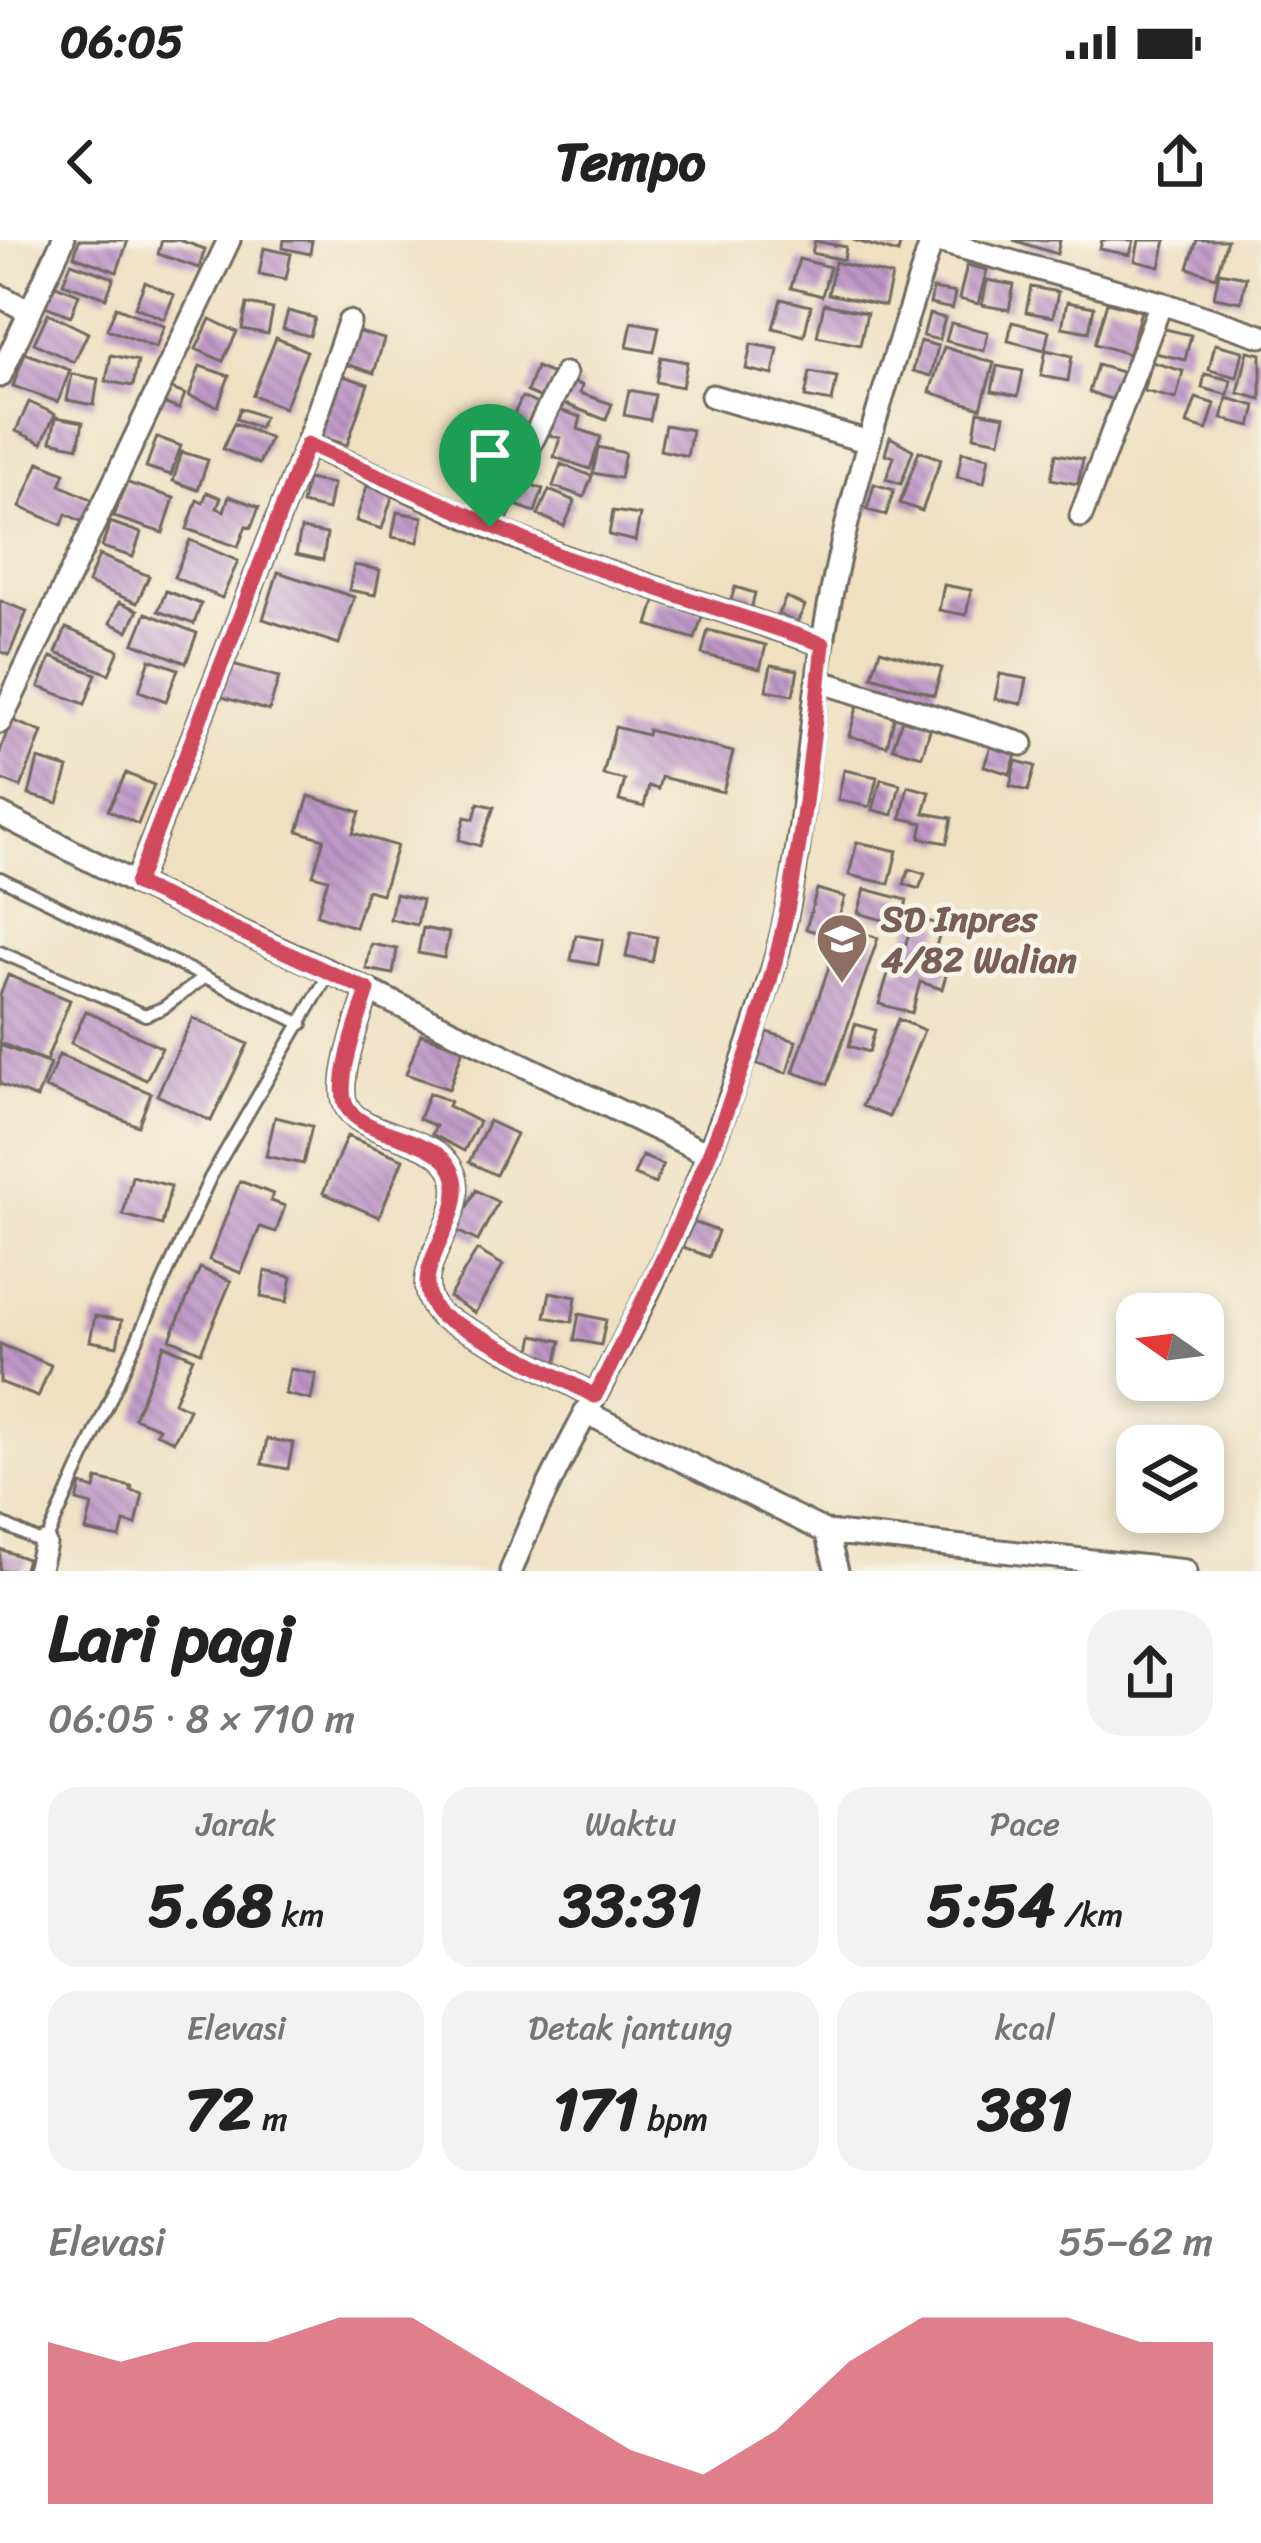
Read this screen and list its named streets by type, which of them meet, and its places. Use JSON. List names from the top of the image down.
{
  "places": {
    "school or university": ["SD Inpres 4/82 Walian"]
  },
  "north": "left",
  "page": {
    "status": "06:05",
    "header": "Tempo",
    "heading": ["Lari pagi", "06:05 · 8 × 710 m"],
    "stats": [
      ["Jarak", "5.68 km"],
      ["Waktu", "33:31"],
      ["Pace", "5:54 /km"],
      ["Elevasi", "72 m"],
      ["Detak jantung", "171 bpm"],
      ["kcal", "381"]
    ],
    "chart": ["Elevasi", "55–62 m"]
  }
}
